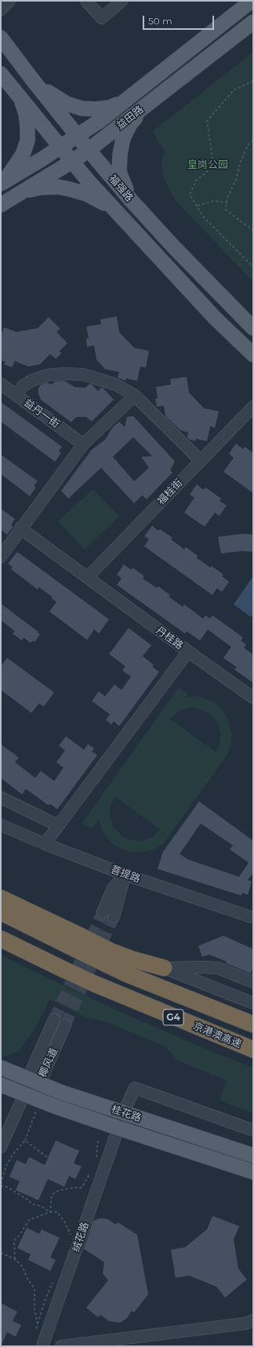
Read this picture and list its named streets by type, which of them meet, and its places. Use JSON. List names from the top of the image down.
{
  "streets": {
    "highway": ["G4", "京港澳高速"],
    "main road": ["益田路", "福强路", "桂花路"],
    "street": [
      "益丹一街",
      "福桂街",
      "丹桂路",
      "菩提路",
      "椰风道",
      "绒花路"
    ]
  },
  "crossings": [
    ["益田路", "福强路"],
    ["福桂街", "丹桂路"],
    ["椰风道", "桂花路"],
    ["桂花路", "绒花路"]
  ],
  "parks": ["皇岗公园"],
  "scale_bar": "50 m"
}
